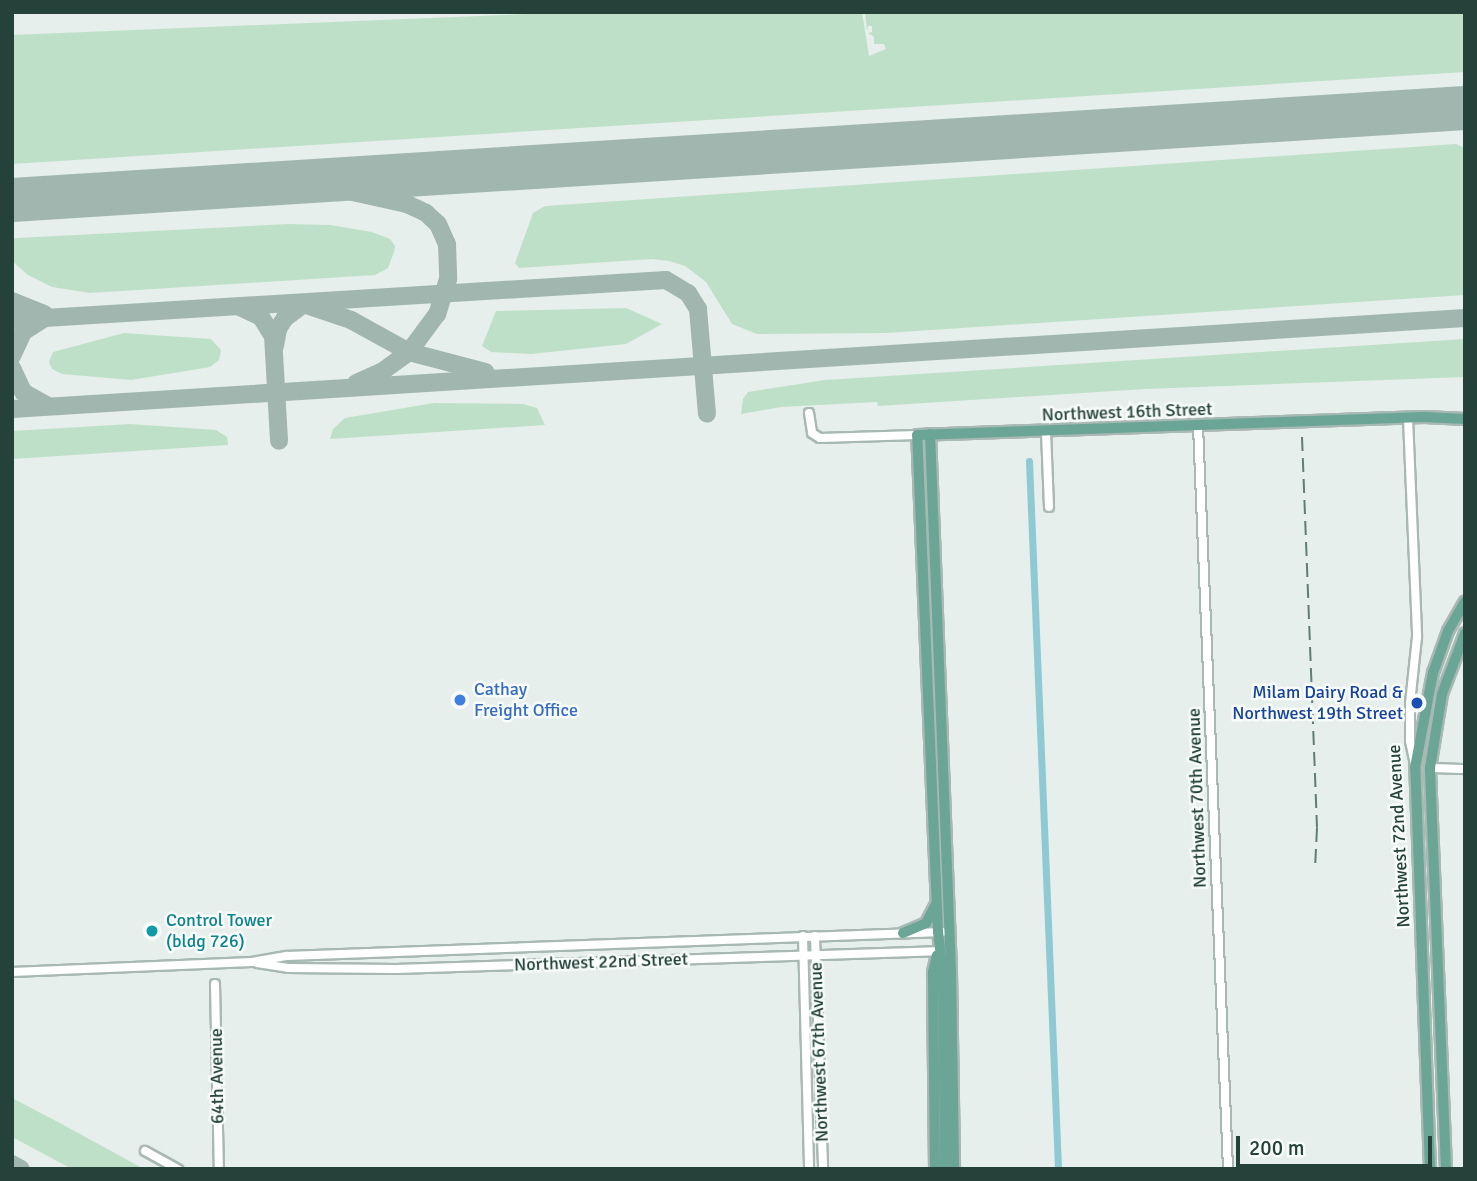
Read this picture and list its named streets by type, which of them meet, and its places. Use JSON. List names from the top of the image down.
{
  "streets": {
    "main road": ["Northwest 16th Street", "Northwest 72nd Avenue"],
    "street": [
      "Northwest 70th Avenue",
      "Northwest 22nd Street",
      "Northwest 67th Avenue",
      "64th Avenue"
    ]
  },
  "crossings": [
    ["Northwest 16th Street", "Northwest 70th Avenue"],
    ["Northwest 16th Street", "Northwest 72nd Avenue"],
    ["Northwest 22nd Street", "Northwest 67th Avenue"]
  ],
  "places": ["Cathay Freight Office", "Milam Dairy Road & Northwest 19th Street", "Control Tower (bldg 726)"],
  "scale_bar": "200 m"
}
